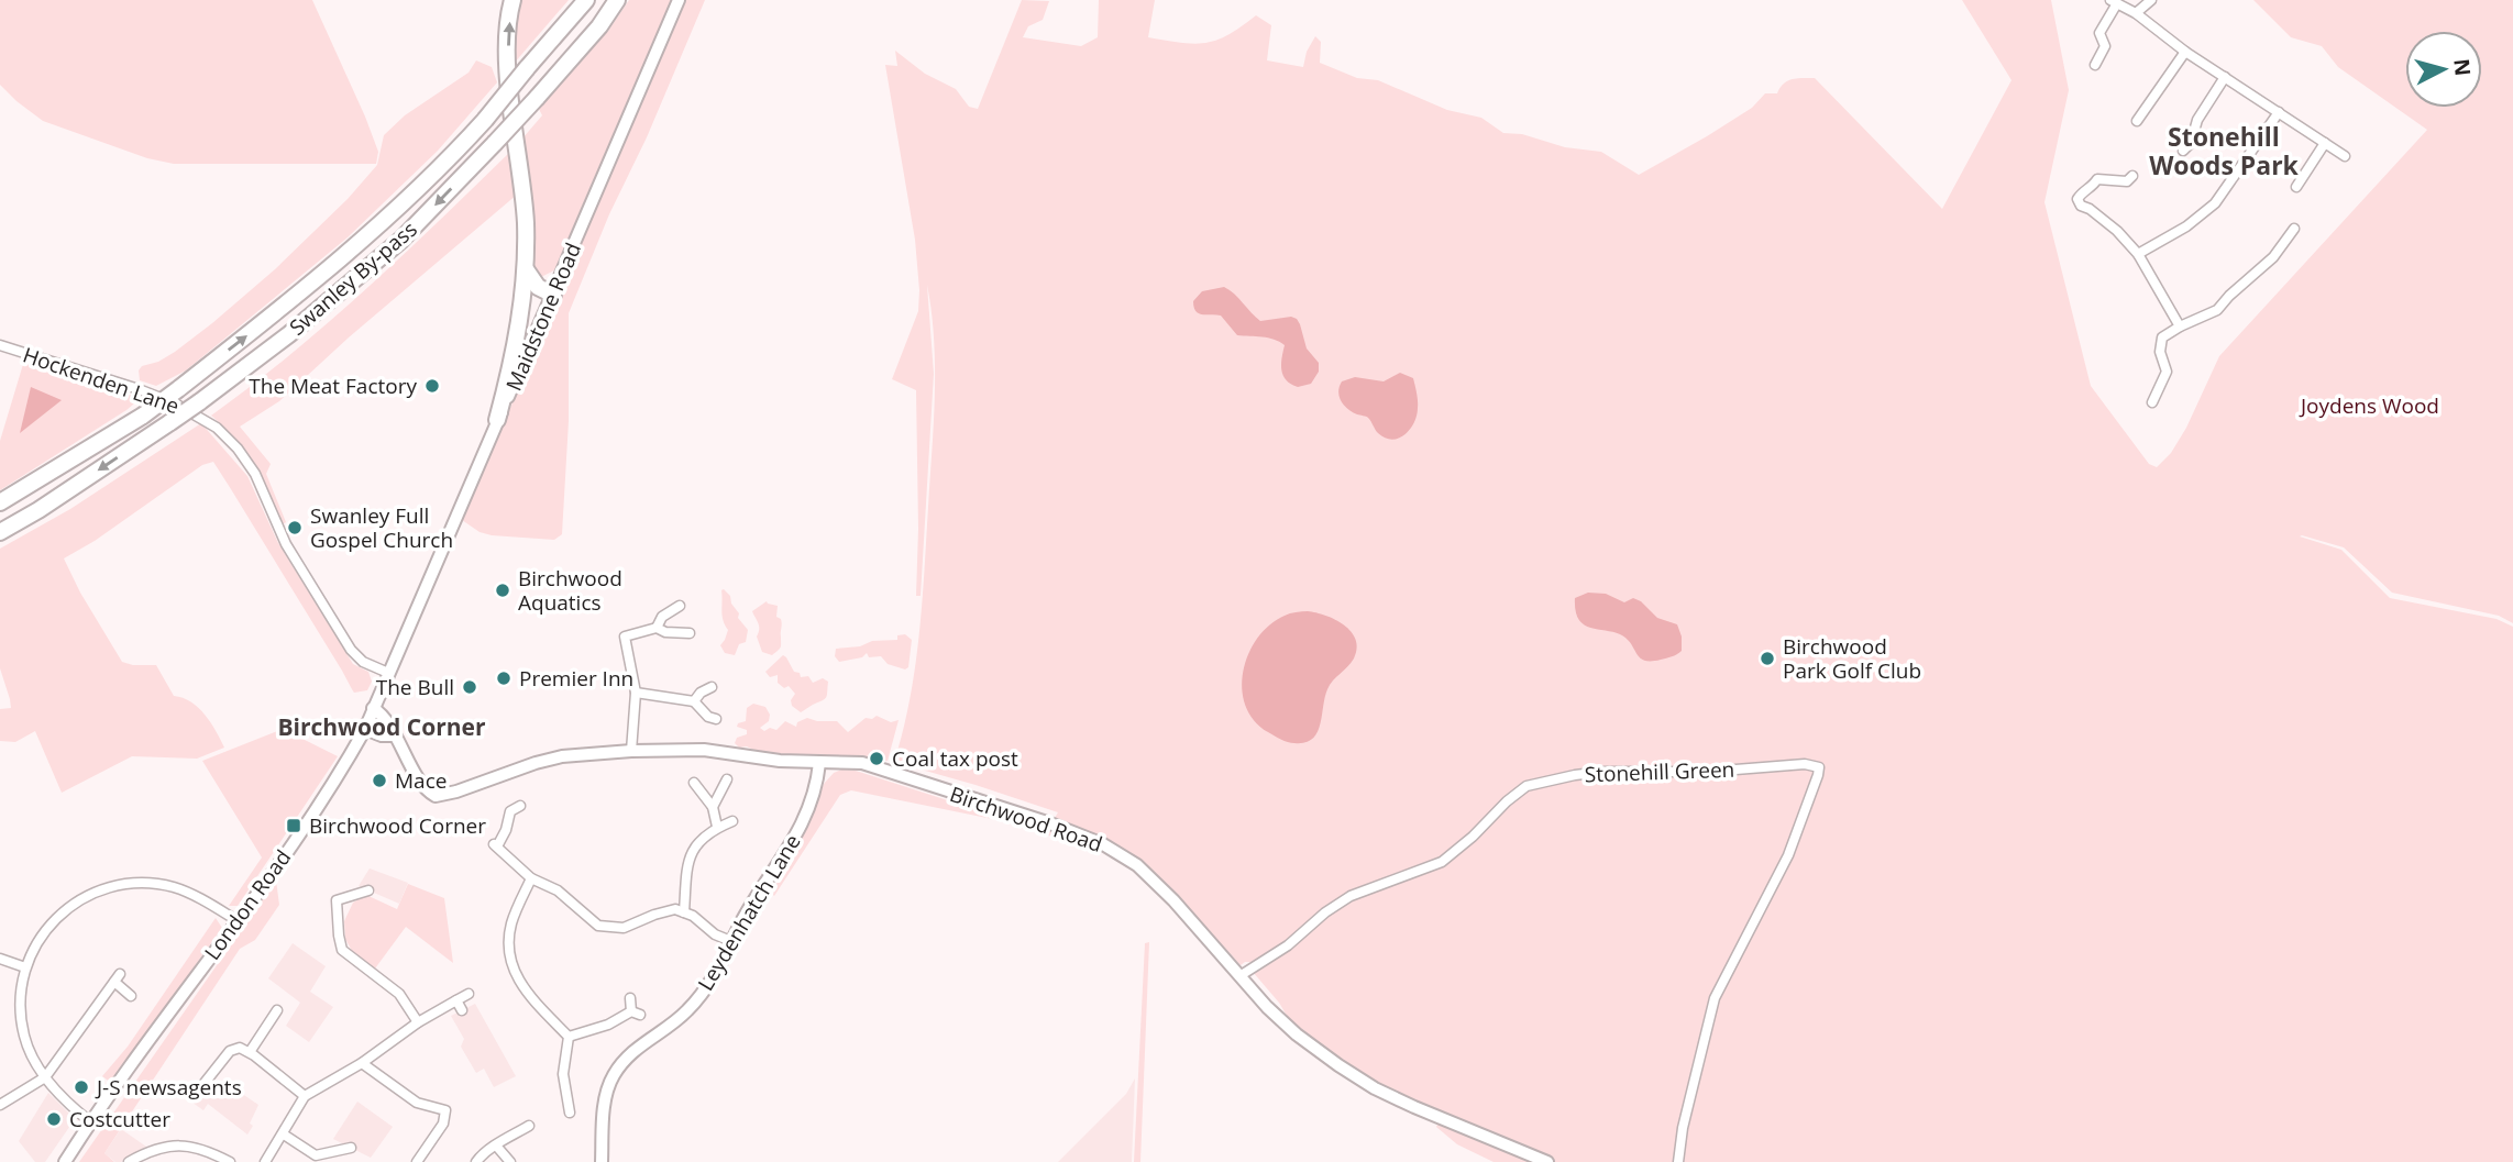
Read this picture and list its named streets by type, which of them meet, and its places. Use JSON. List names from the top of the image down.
{
  "streets": {
    "highway": ["Swanley By-pass"],
    "street": [
      "Maidstone Road",
      "Hockenden Lane",
      "Stonehill Green",
      "Birchwood Road",
      "London Road",
      "Leydenhatch Lane"
    ]
  },
  "crossings": [
    ["Maidstone Road", "London Road"],
    ["Hockenden Lane", "London Road"],
    ["Stonehill Green", "Birchwood Road"],
    ["Birchwood Road", "London Road"],
    ["Birchwood Road", "Leydenhatch Lane"]
  ],
  "districts": ["Stonehill Woods Park", "Birchwood Corner"],
  "parks": ["Joydens Wood"],
  "places": {
    "other": [
      "The Meat Factory",
      "Swanley Full Gospel Church",
      "Birchwood Aquatics",
      "Birchwood Park Golf Club",
      "Premier Inn",
      "The Bull",
      "Coal tax post",
      "Mace",
      "J-S newsagents",
      "Costcutter"
    ],
    "transit": ["Birchwood Corner"]
  },
  "north": "right"
}
